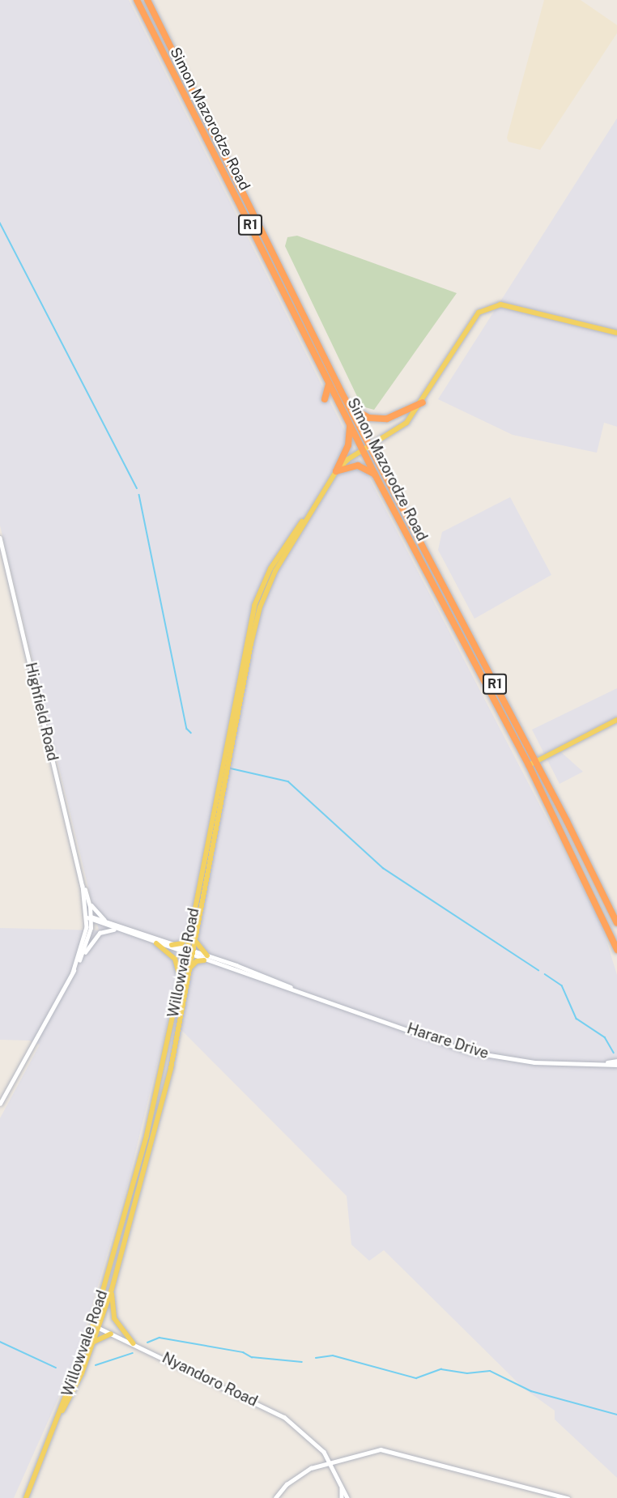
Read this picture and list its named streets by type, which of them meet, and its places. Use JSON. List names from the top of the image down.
{
  "streets": {
    "highway": ["Simon Mazorodze Road", "R1"],
    "main road": ["Willowvale Road"],
    "street": ["Highfield Road", "Harare Drive", "Nyandoro Road"]
  },
  "crossings": [
    ["Simon Mazorodze Road", "Willowvale Road"],
    ["Highfield Road", "Harare Drive"],
    ["Willowvale Road", "Harare Drive"],
    ["Willowvale Road", "Nyandoro Road"]
  ]
}
